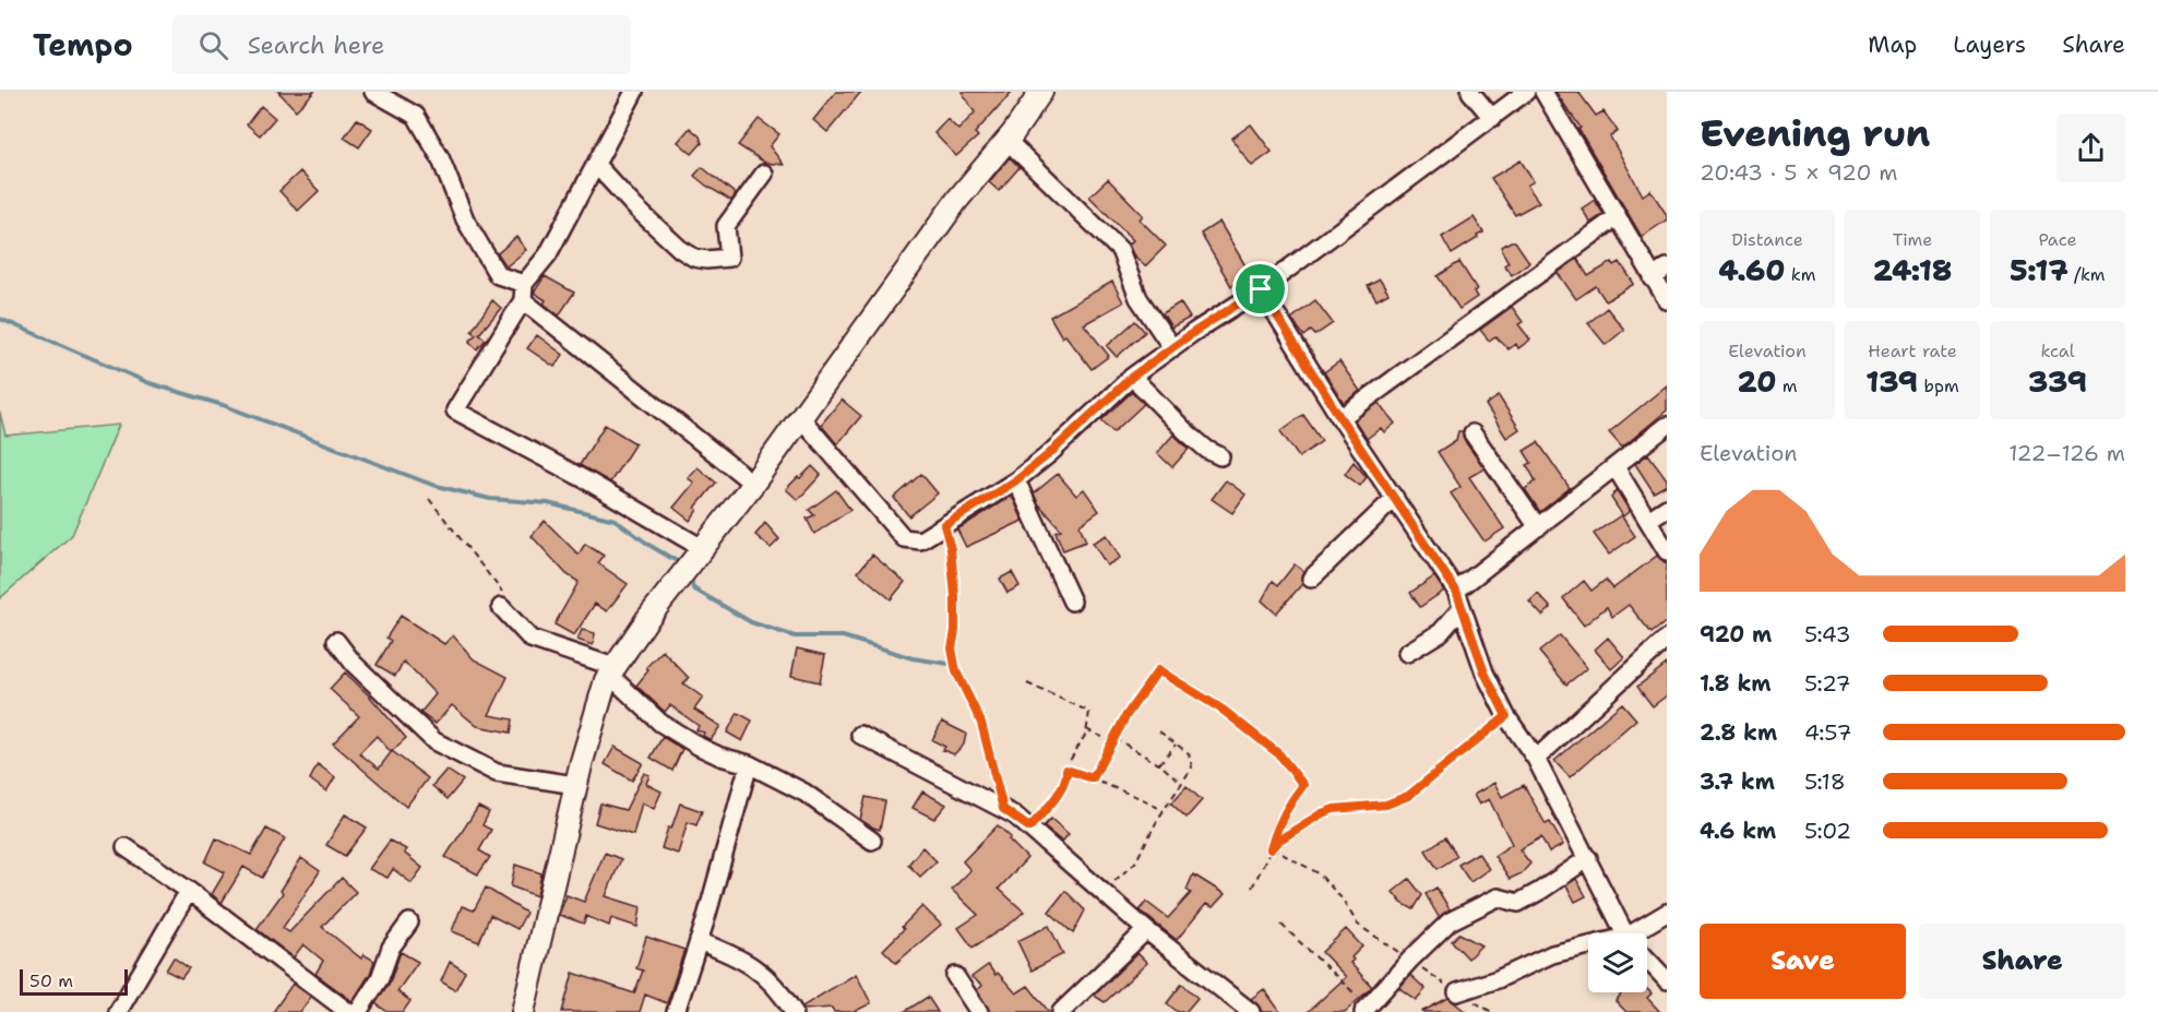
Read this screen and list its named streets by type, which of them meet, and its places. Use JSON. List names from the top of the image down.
{
  "scale_bar": "50 m",
  "page": {
    "header": "Tempo",
    "search": "Search here",
    "nav": ["Map", "Layers", "Share"],
    "heading": ["Evening run", "20:43 · 5 × 920 m"],
    "stats": [
      ["Distance", "4.60 km"],
      ["Time", "24:18"],
      ["Pace", "5:17 /km"],
      ["Elevation", "20 m"],
      ["Heart rate", "139 bpm"],
      ["kcal", "339"]
    ],
    "chart": ["Elevation", "122–126 m"],
    "list": [
      {
        "name": "920 m",
        "note": "5:43"
      },
      {
        "name": "1.8 km",
        "note": "5:27"
      },
      {
        "name": "2.8 km",
        "note": "4:57"
      },
      {
        "name": "3.7 km",
        "note": "5:18"
      },
      {
        "name": "4.6 km",
        "note": "5:02"
      }
    ],
    "buttons": ["Save", "Share"],
    "scale": "50 m"
  }
}
